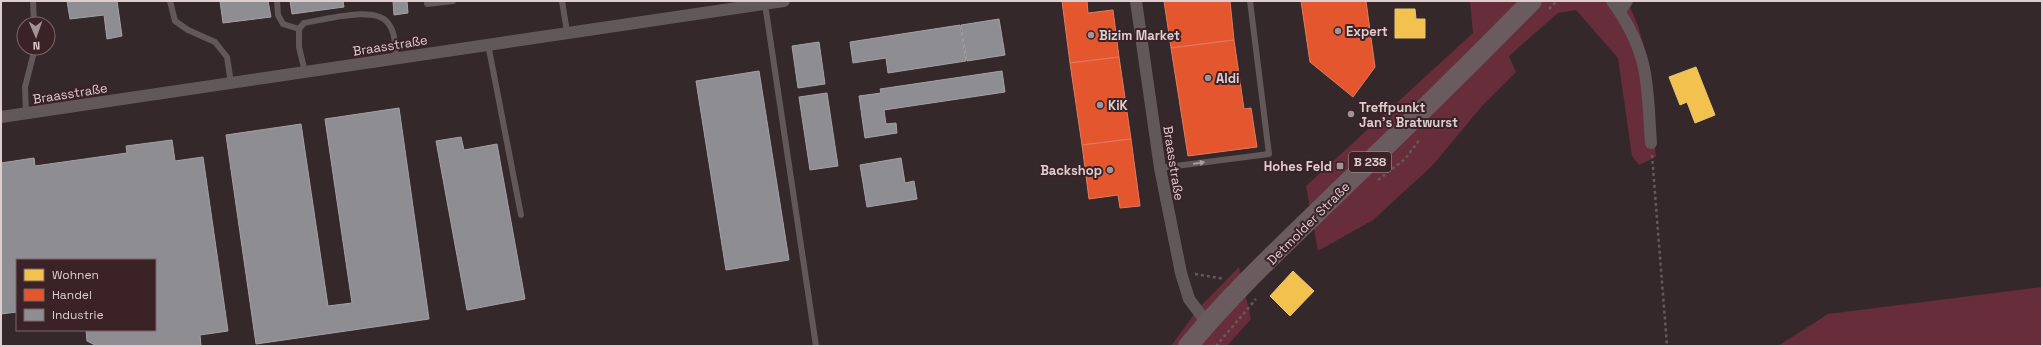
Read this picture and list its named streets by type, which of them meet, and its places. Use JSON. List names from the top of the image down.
{
  "streets": {
    "main road": ["B 238", "Detmolder Straße"],
    "street": ["Braasstraße"]
  },
  "crossings": [
    ["Braasstraße", "Detmolder Straße"]
  ],
  "places": {
    "other": [
      "Expert",
      "Bizim Market",
      "Aldi",
      "KiK",
      "Treffpunkt Jan's Bratwurst",
      "Backshop"
    ],
    "transit": ["Hohes Feld"]
  },
  "legend": ["Wohnen", "Handel", "Industrie"],
  "north": "bottom"
}
